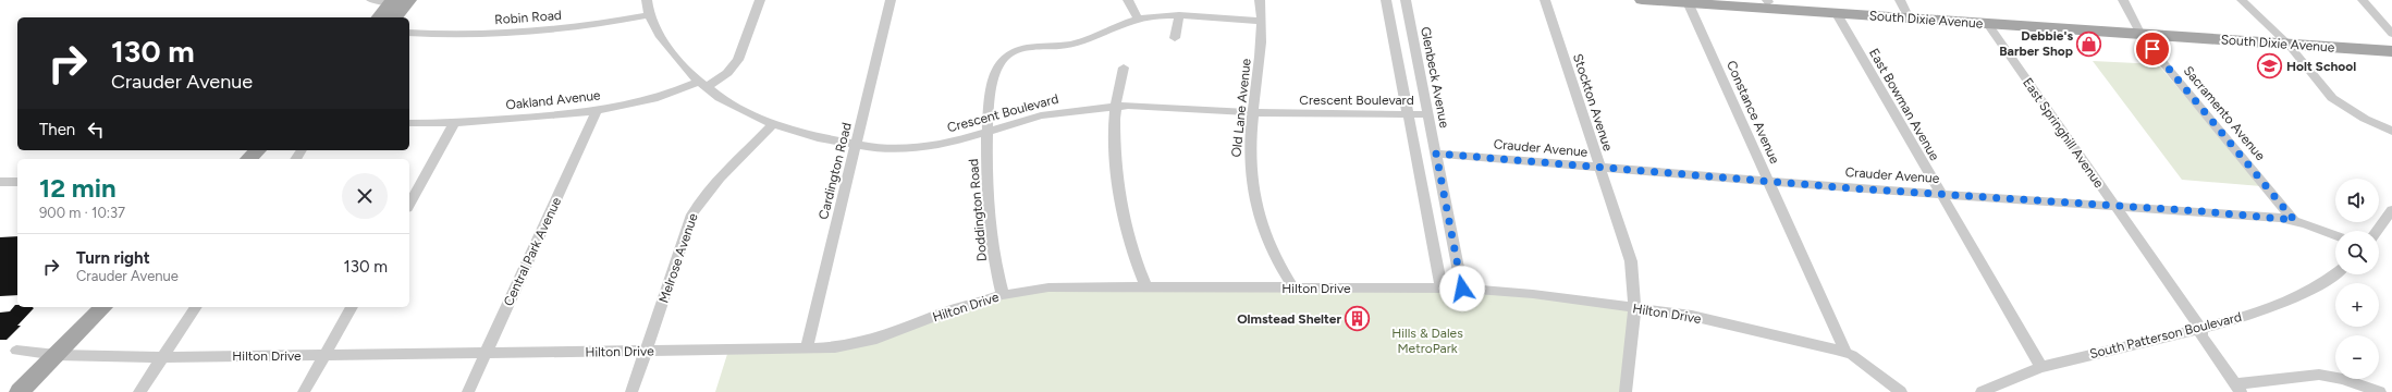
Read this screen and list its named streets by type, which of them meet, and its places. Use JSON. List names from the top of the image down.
{
  "streets": {
    "main road": ["South Dixie Avenue"],
    "street": [
      "Robin Road",
      "Glenbeck Avenue",
      "Oakland Avenue",
      "Crescent Boulevard",
      "Stockton Avenue",
      "East Bowman Avenue",
      "Old Lane Avenue",
      "Constance Avenue",
      "Sacramento Avenue",
      "East Springhill Avenue",
      "Crauder Avenue",
      "Cardington Road",
      "Doddington Road",
      "Central Park Avenue",
      "Melrose Avenue",
      "Hilton Drive",
      "South Patterson Boulevard"
    ]
  },
  "crossings": [
    ["Robin Road", "Crescent Boulevard"],
    ["South Dixie Avenue", "East Bowman Avenue"],
    ["South Dixie Avenue", "Constance Avenue"],
    ["South Dixie Avenue", "Sacramento Avenue"],
    ["South Dixie Avenue", "East Springhill Avenue"],
    ["Glenbeck Avenue", "Crescent Boulevard"],
    ["Glenbeck Avenue", "Crauder Avenue"],
    ["Glenbeck Avenue", "Hilton Drive"],
    ["Oakland Avenue", "Crescent Boulevard"],
    ["Oakland Avenue", "Central Park Avenue"],
    ["Crescent Boulevard", "Old Lane Avenue"],
    ["Crescent Boulevard", "Cardington Road"],
    ["Crescent Boulevard", "Doddington Road"],
    ["Crescent Boulevard", "Melrose Avenue"],
    ["Stockton Avenue", "Crauder Avenue"],
    ["Stockton Avenue", "Hilton Drive"],
    ["East Bowman Avenue", "Crauder Avenue"],
    ["East Bowman Avenue", "South Patterson Boulevard"],
    ["Old Lane Avenue", "Doddington Road"],
    ["Old Lane Avenue", "Hilton Drive"],
    ["Constance Avenue", "Crauder Avenue"],
    ["Constance Avenue", "Hilton Drive"],
    ["Sacramento Avenue", "Crauder Avenue"],
    ["East Springhill Avenue", "Crauder Avenue"],
    ["East Springhill Avenue", "South Patterson Boulevard"],
    ["Cardington Road", "Hilton Drive"],
    ["Doddington Road", "Hilton Drive"],
    ["Central Park Avenue", "Hilton Drive"],
    ["Melrose Avenue", "Hilton Drive"]
  ],
  "parks": ["Hills & Dales MetroPark"],
  "places": {
    "shop": ["Debbie's Barber Shop"],
    "school or university": ["Holt School"],
    "building": ["Olmstead Shelter"]
  },
  "page": {
    "turn": ["130 m", "Crauder Avenue"],
    "then": "Then",
    "heading": ["12 min", "900 m · 10:37"],
    "map_buttons": ["+", "−"],
    "list": [
      {
        "name": "Turn right",
        "note": "Crauder Avenue",
        "value": "130 m"
      }
    ]
  }
}
